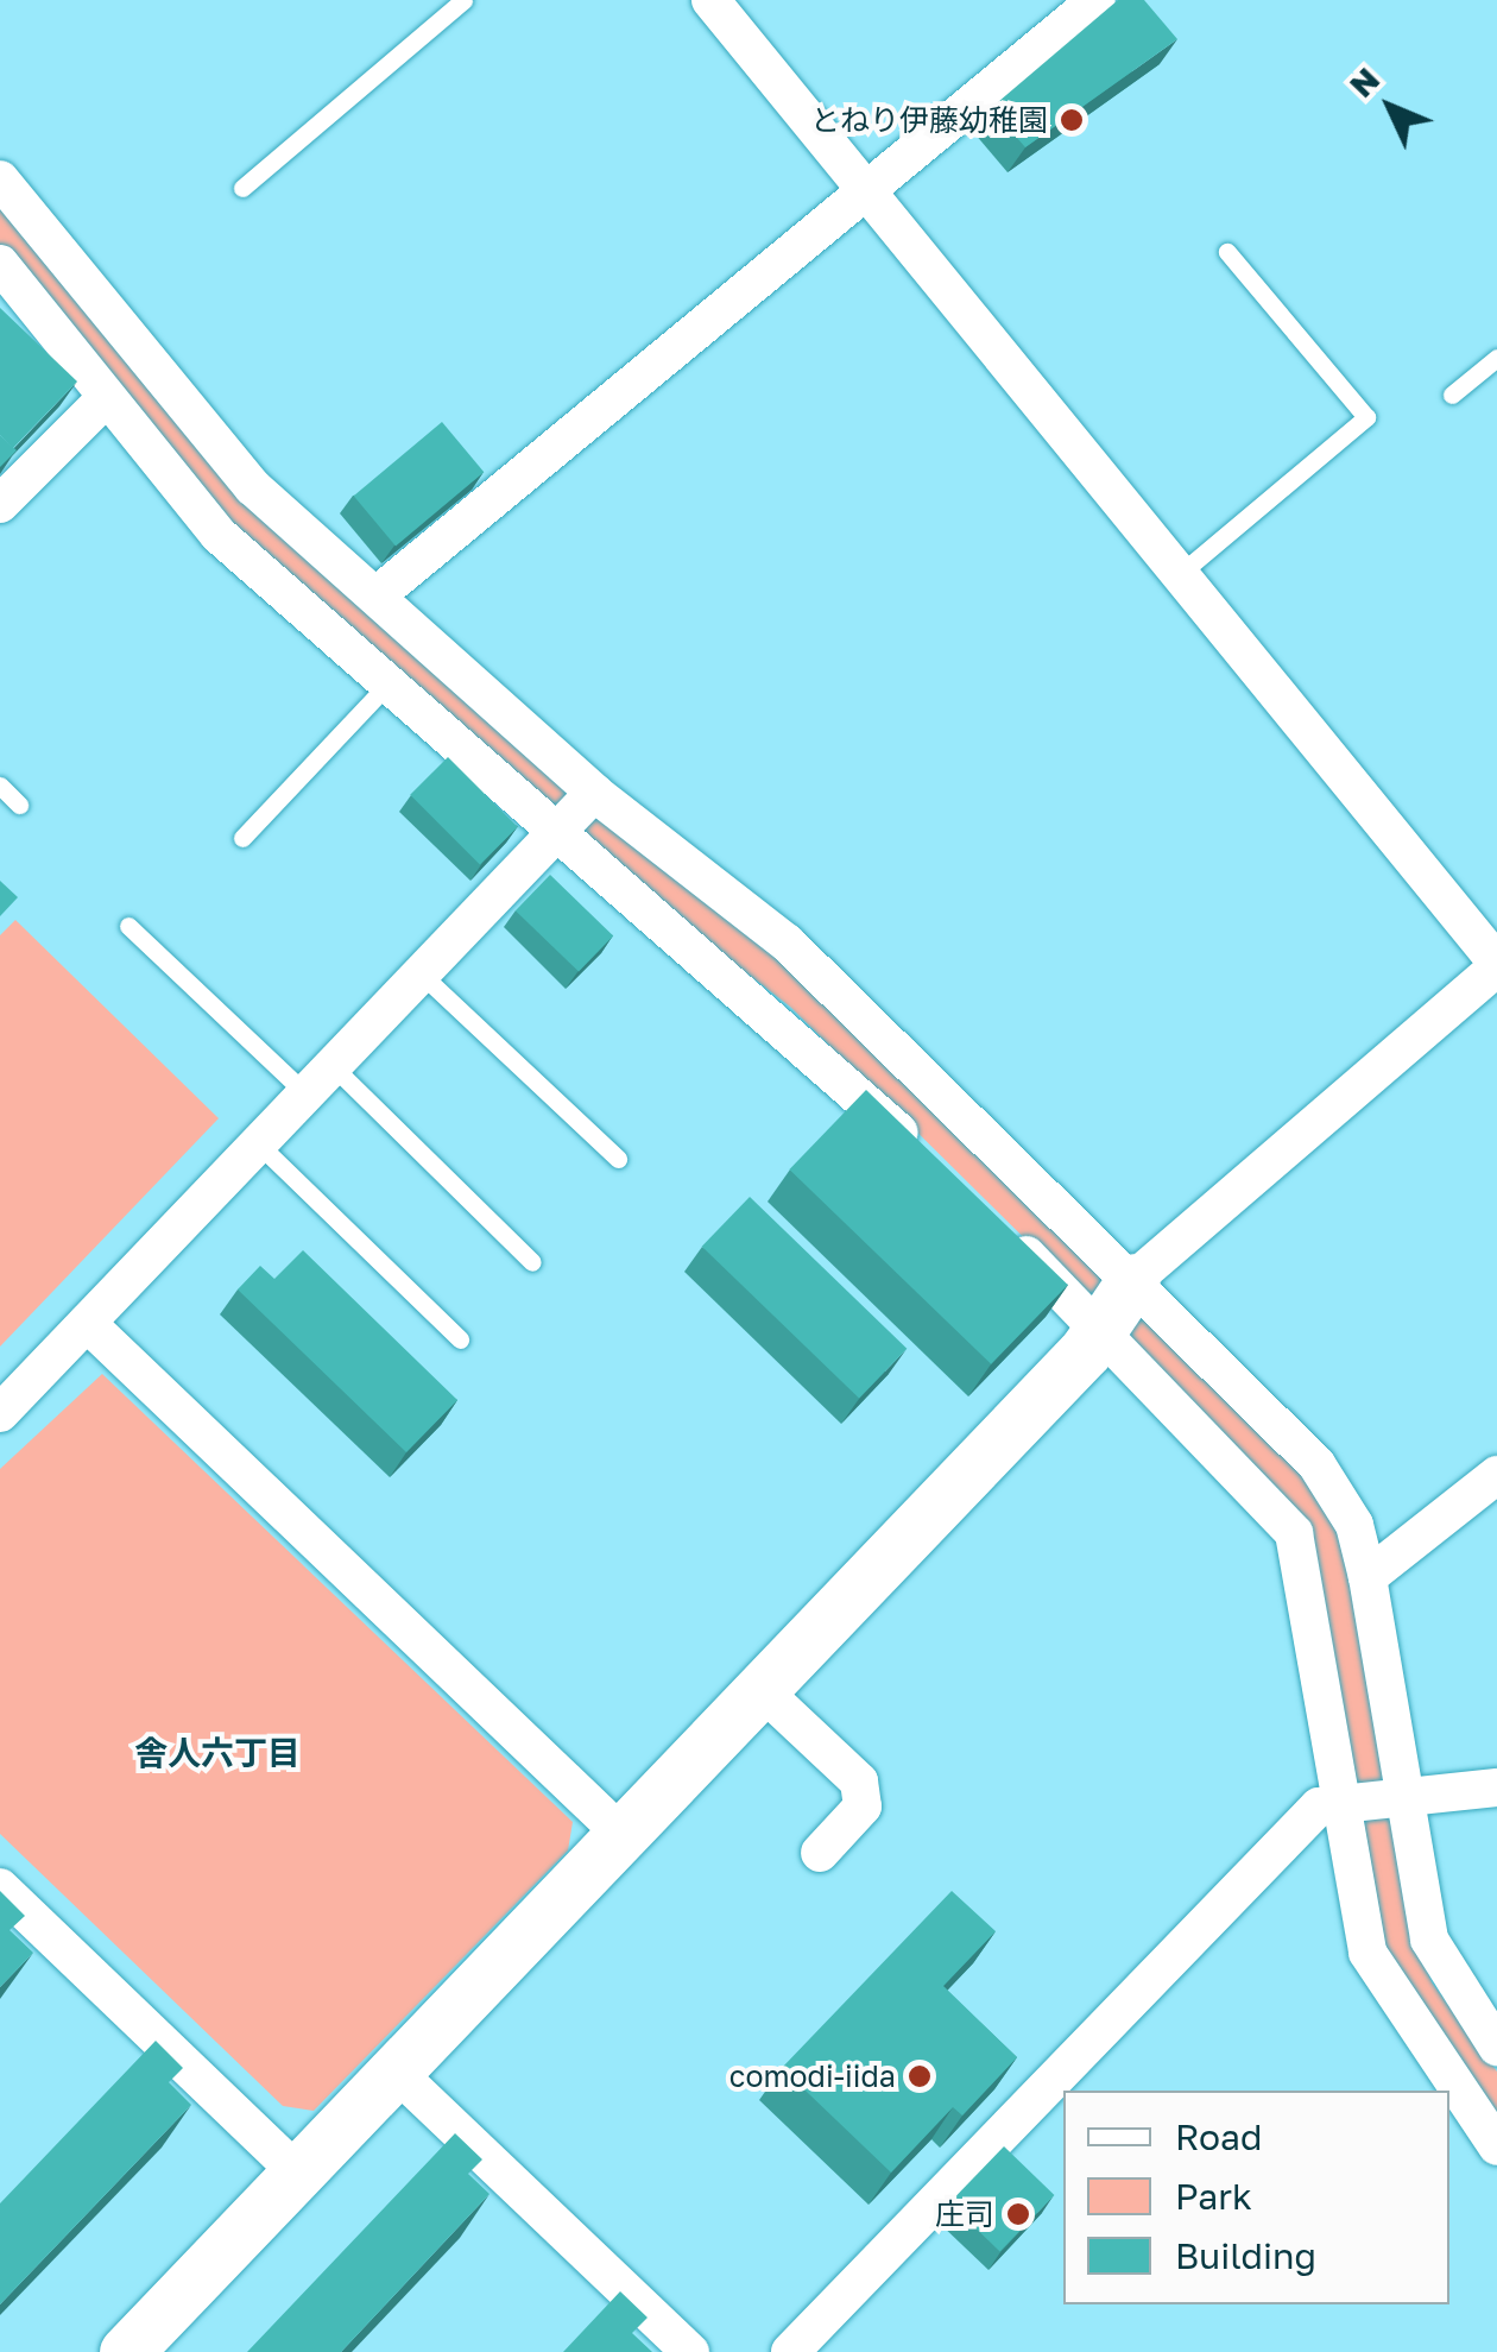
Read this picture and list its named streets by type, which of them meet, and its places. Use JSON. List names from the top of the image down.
{
  "districts": ["舎人六丁目"],
  "places": ["とねり伊藤幼稚園", "comodi-iida", "庄司"],
  "legend": ["Road", "Park", "Building"],
  "north": "top left"
}
